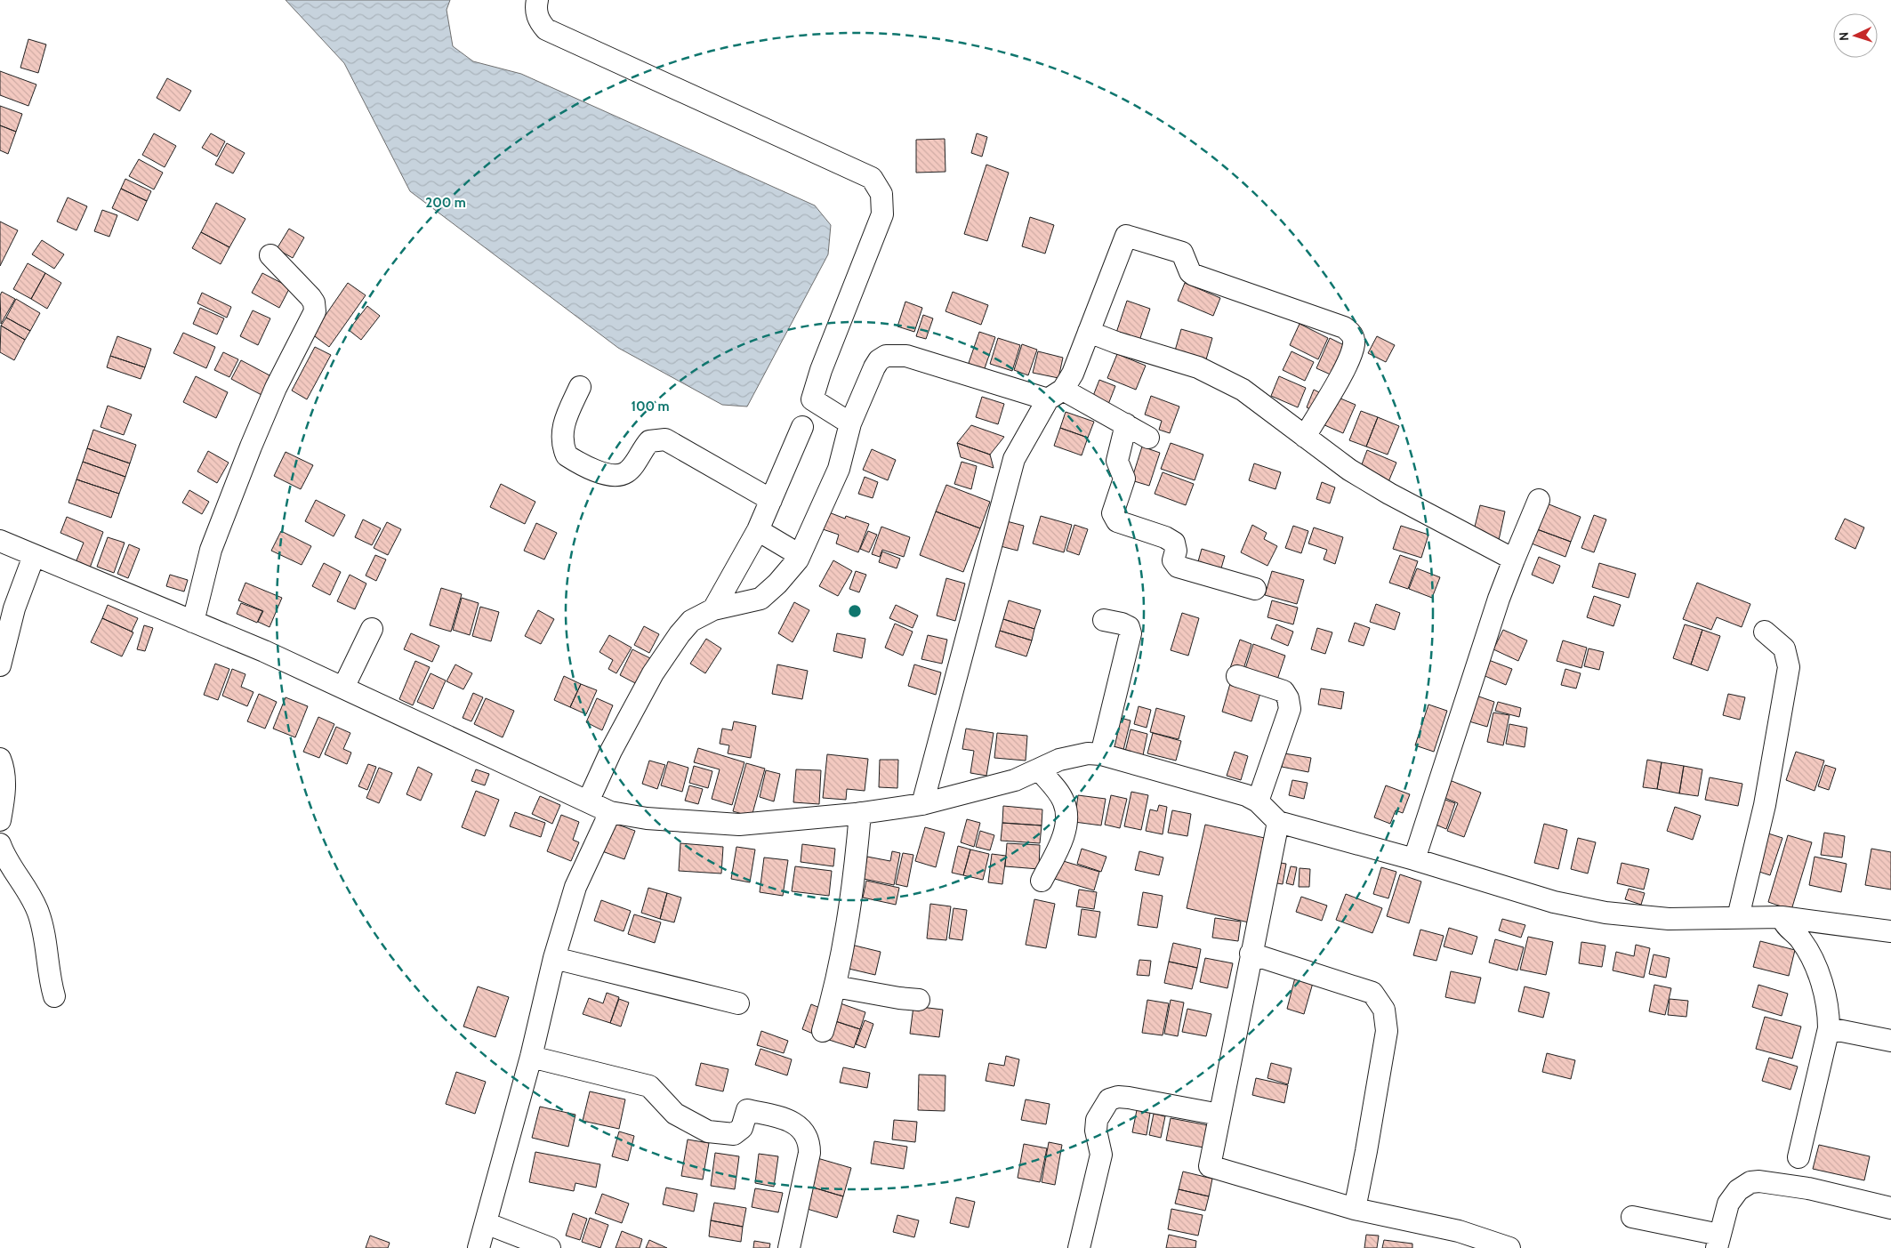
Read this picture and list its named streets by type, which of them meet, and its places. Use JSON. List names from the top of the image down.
{
  "north": "left",
  "rings": ["200 m", "100 m"]
}
